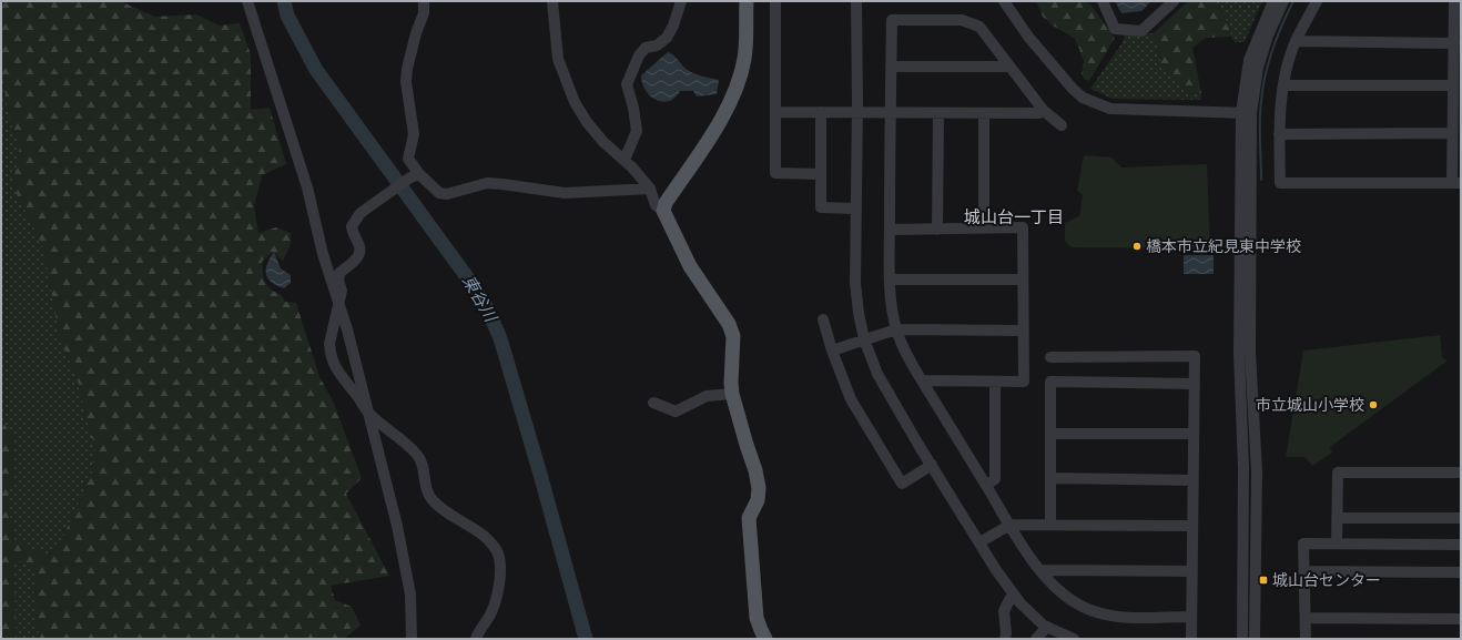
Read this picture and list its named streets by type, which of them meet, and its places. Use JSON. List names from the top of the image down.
{
  "districts": ["城山台一丁目"],
  "water": ["東谷川"],
  "places": {
    "other": ["橋本市立紀見東中学校", "市立城山小学校"],
    "transit": ["城山台センター"]
  }
}
